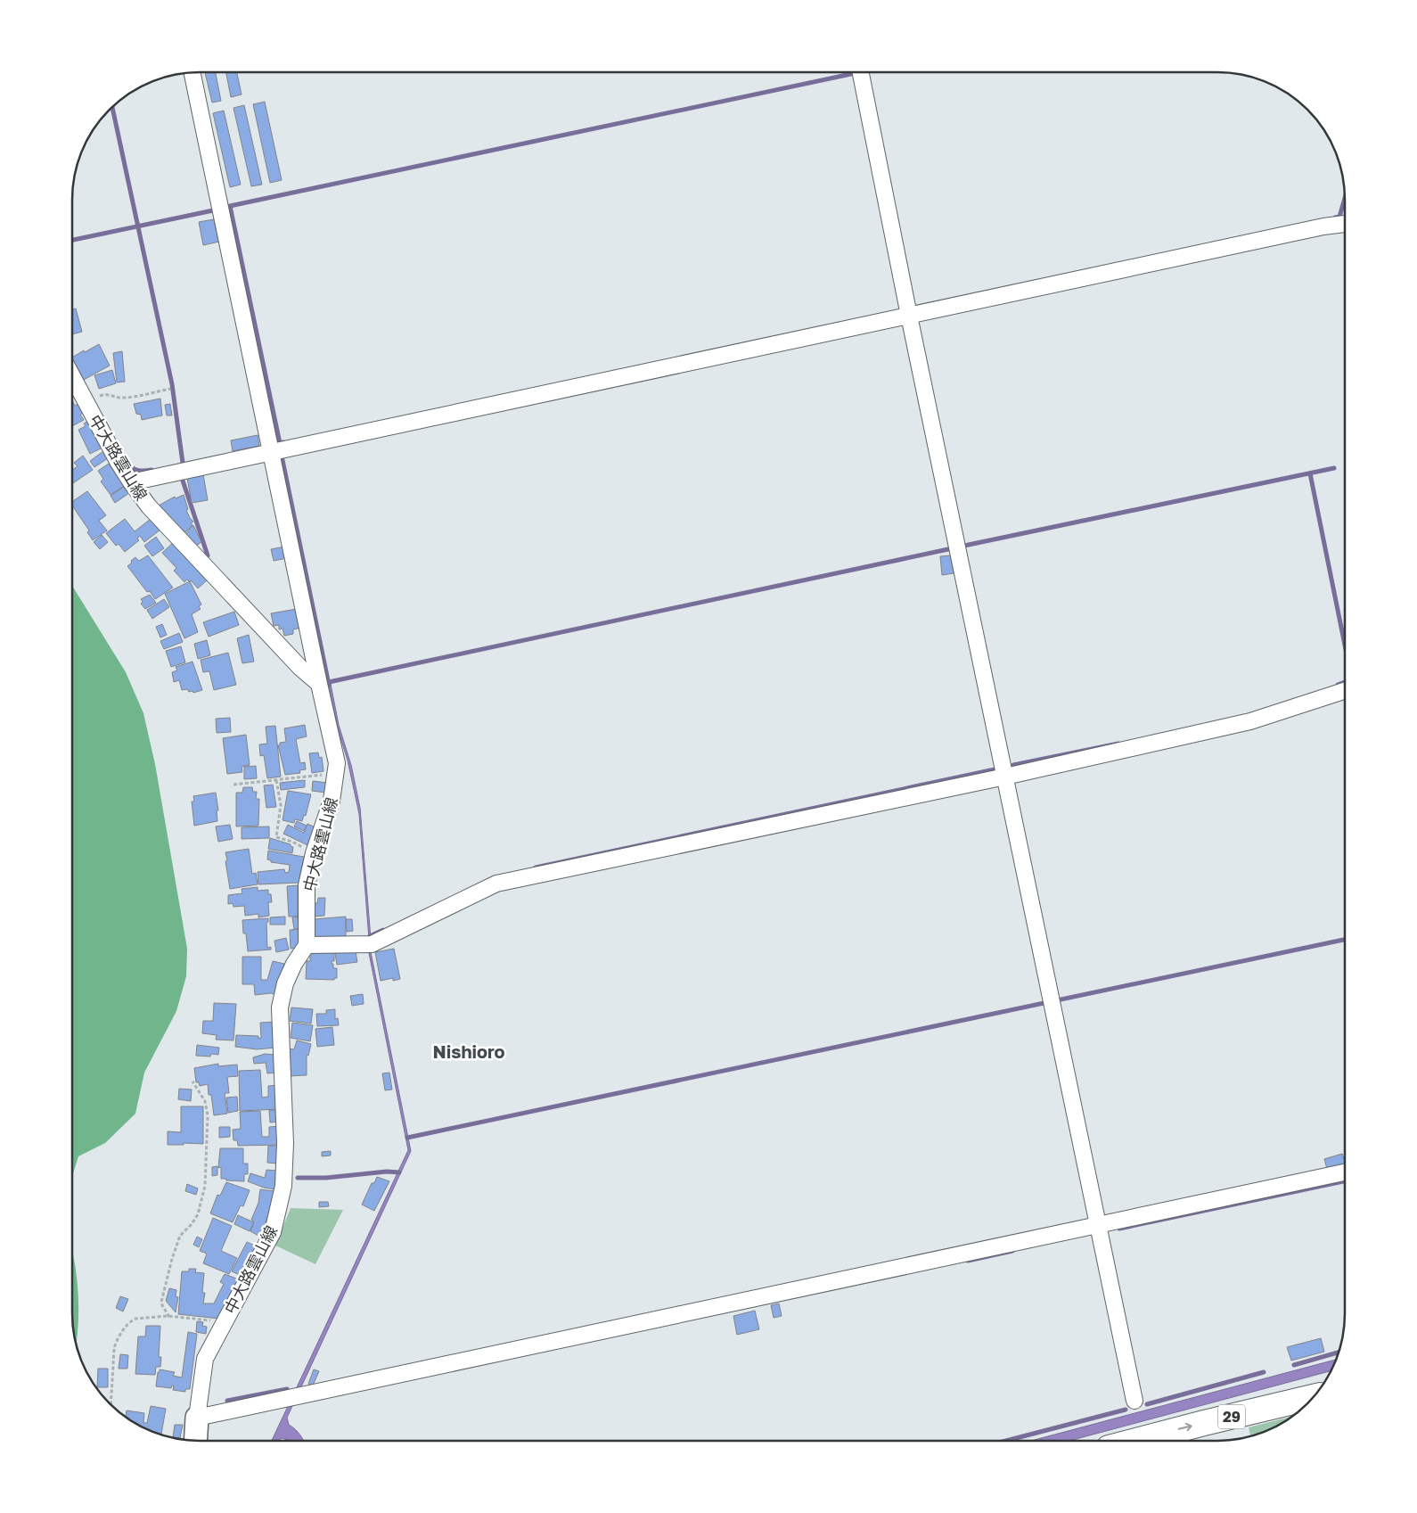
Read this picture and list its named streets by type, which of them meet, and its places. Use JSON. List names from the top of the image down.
{
  "streets": {
    "highway": ["29"],
    "street": ["中大路雲山線"]
  },
  "districts": ["Nishioro"]
}
